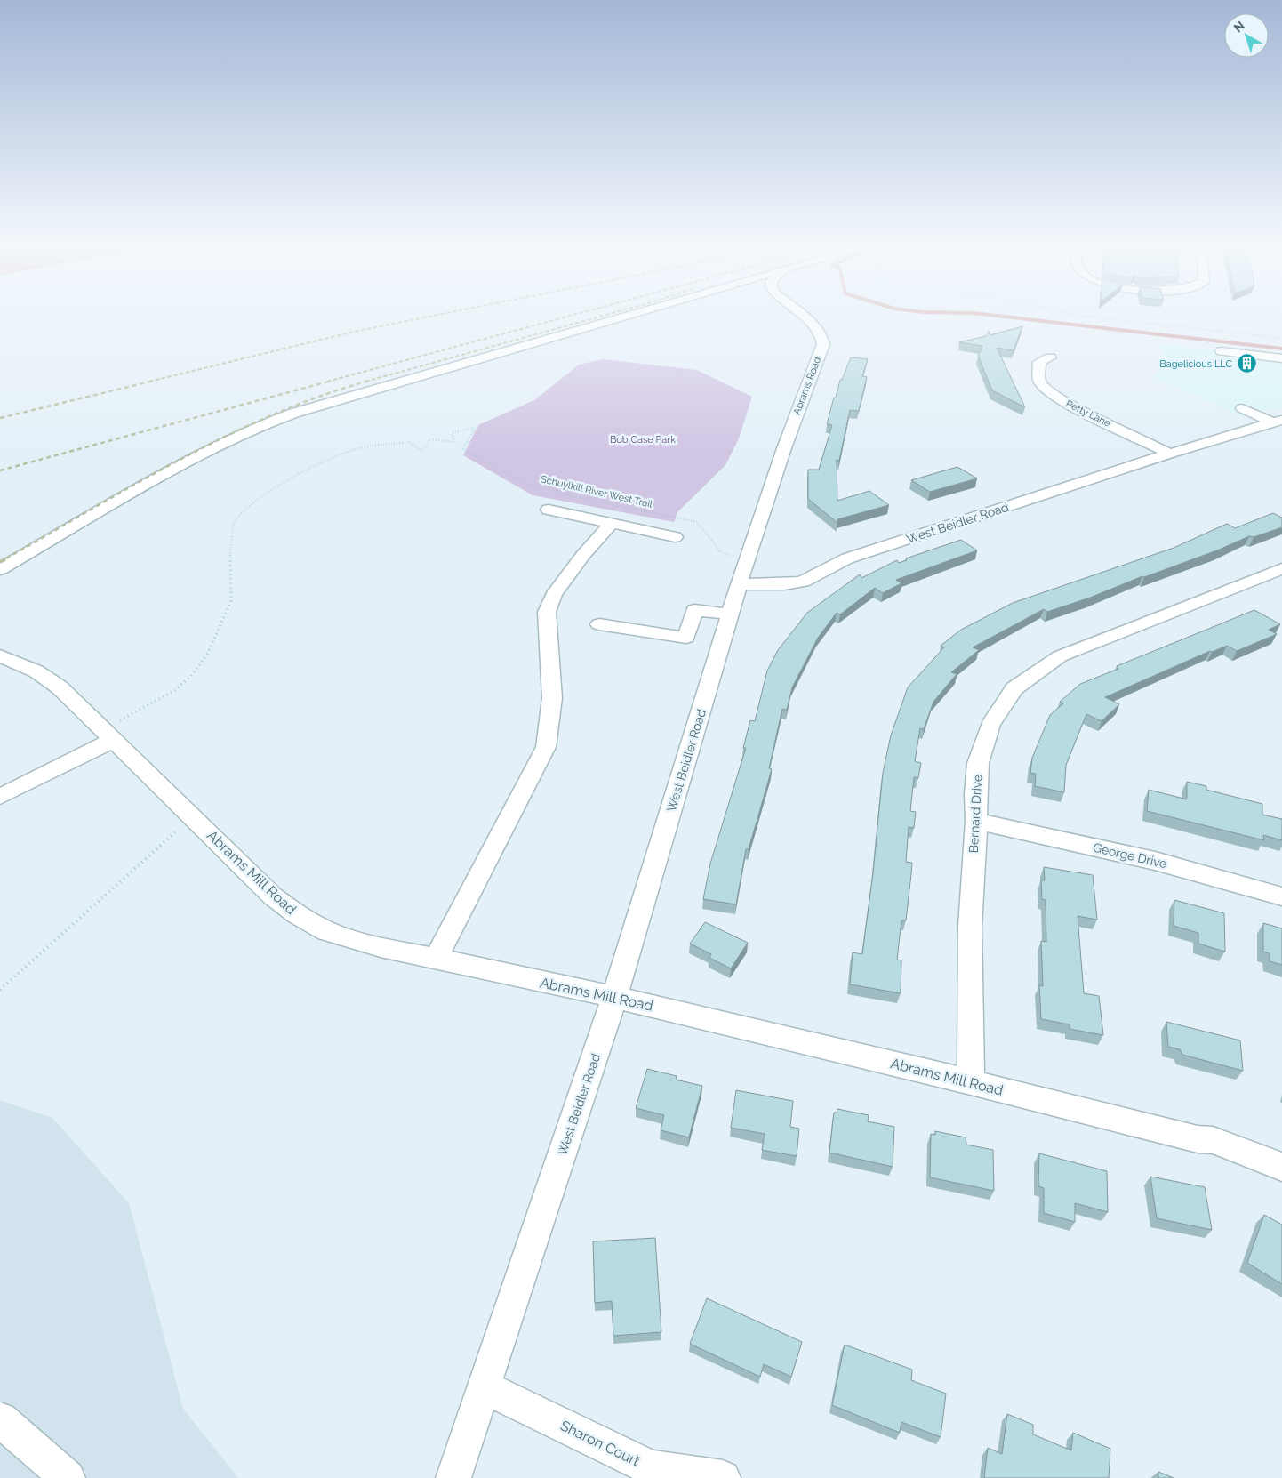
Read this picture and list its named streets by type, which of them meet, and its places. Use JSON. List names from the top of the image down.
{
  "streets": {
    "street": [
      "Abrams Road",
      "Petty Lane",
      "West Beidler Road",
      "Bernard Drive",
      "George Drive",
      "Abrams Mill Road",
      "Sharon Court"
    ],
    "path": ["Schuylkill River West Trail"]
  },
  "crossings": [
    ["Abrams Road", "Schuylkill River West Trail"],
    ["Abrams Road", "West Beidler Road"],
    ["Petty Lane", "West Beidler Road"],
    ["Schuylkill River West Trail", "Abrams Mill Road"],
    ["West Beidler Road", "Abrams Mill Road"],
    ["West Beidler Road", "Sharon Court"],
    ["Bernard Drive", "George Drive"],
    ["Bernard Drive", "Abrams Mill Road"]
  ],
  "parks": ["Bob Case Park"],
  "places": {
    "building": ["Bagelicious LLC"]
  },
  "north": "top left"
}
